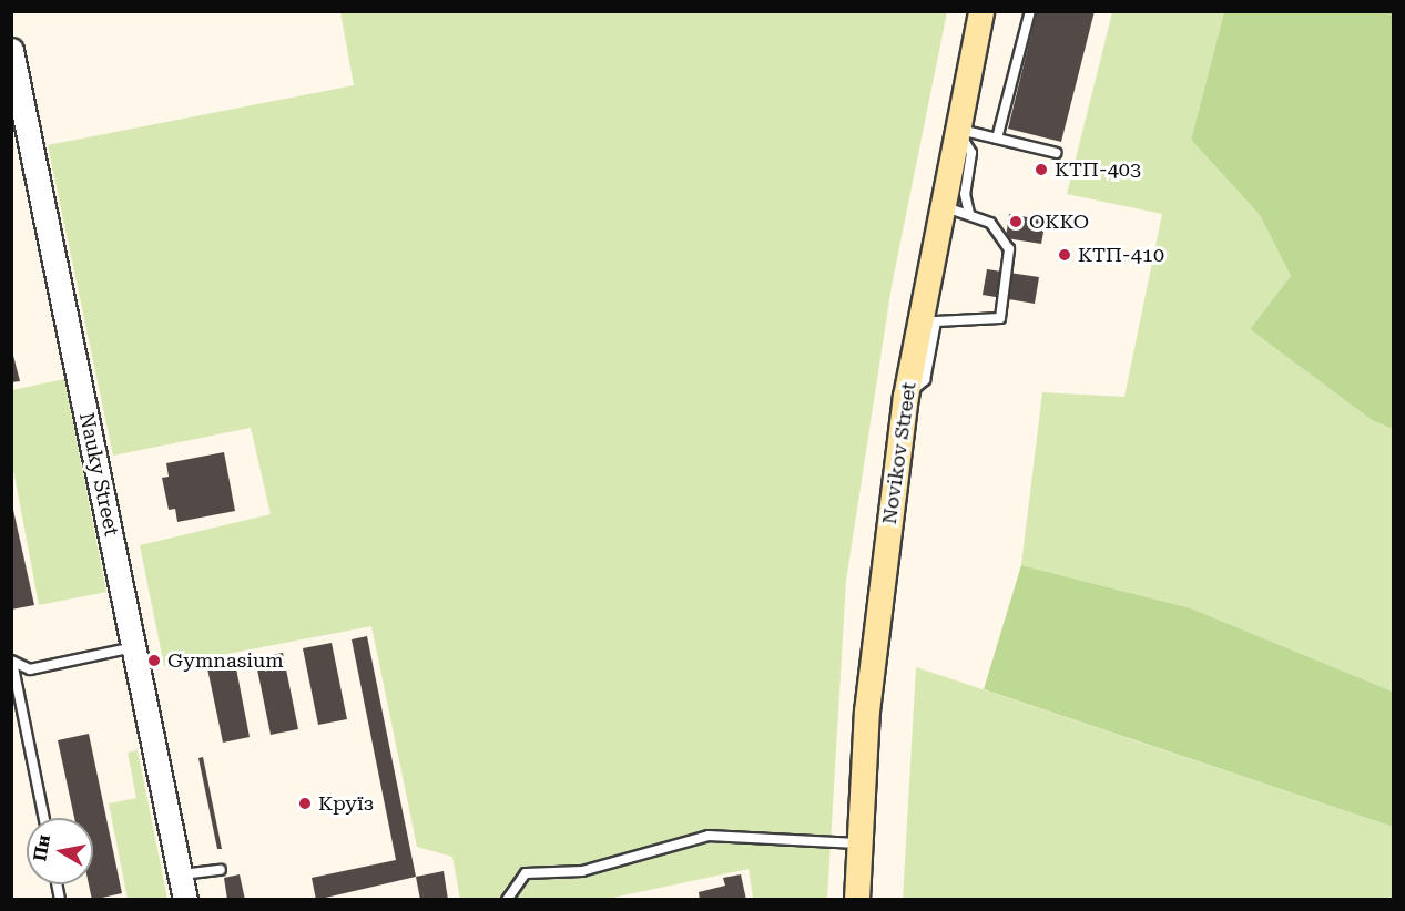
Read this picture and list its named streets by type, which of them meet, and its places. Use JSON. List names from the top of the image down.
{
  "streets": {
    "main road": ["Novikov Street"],
    "street": ["Nauky Street"]
  },
  "places": [
    "КТП-403",
    "OKKO",
    "КТП-410",
    "Gymnasium",
    "Круїз"
  ],
  "north": "left"
}
